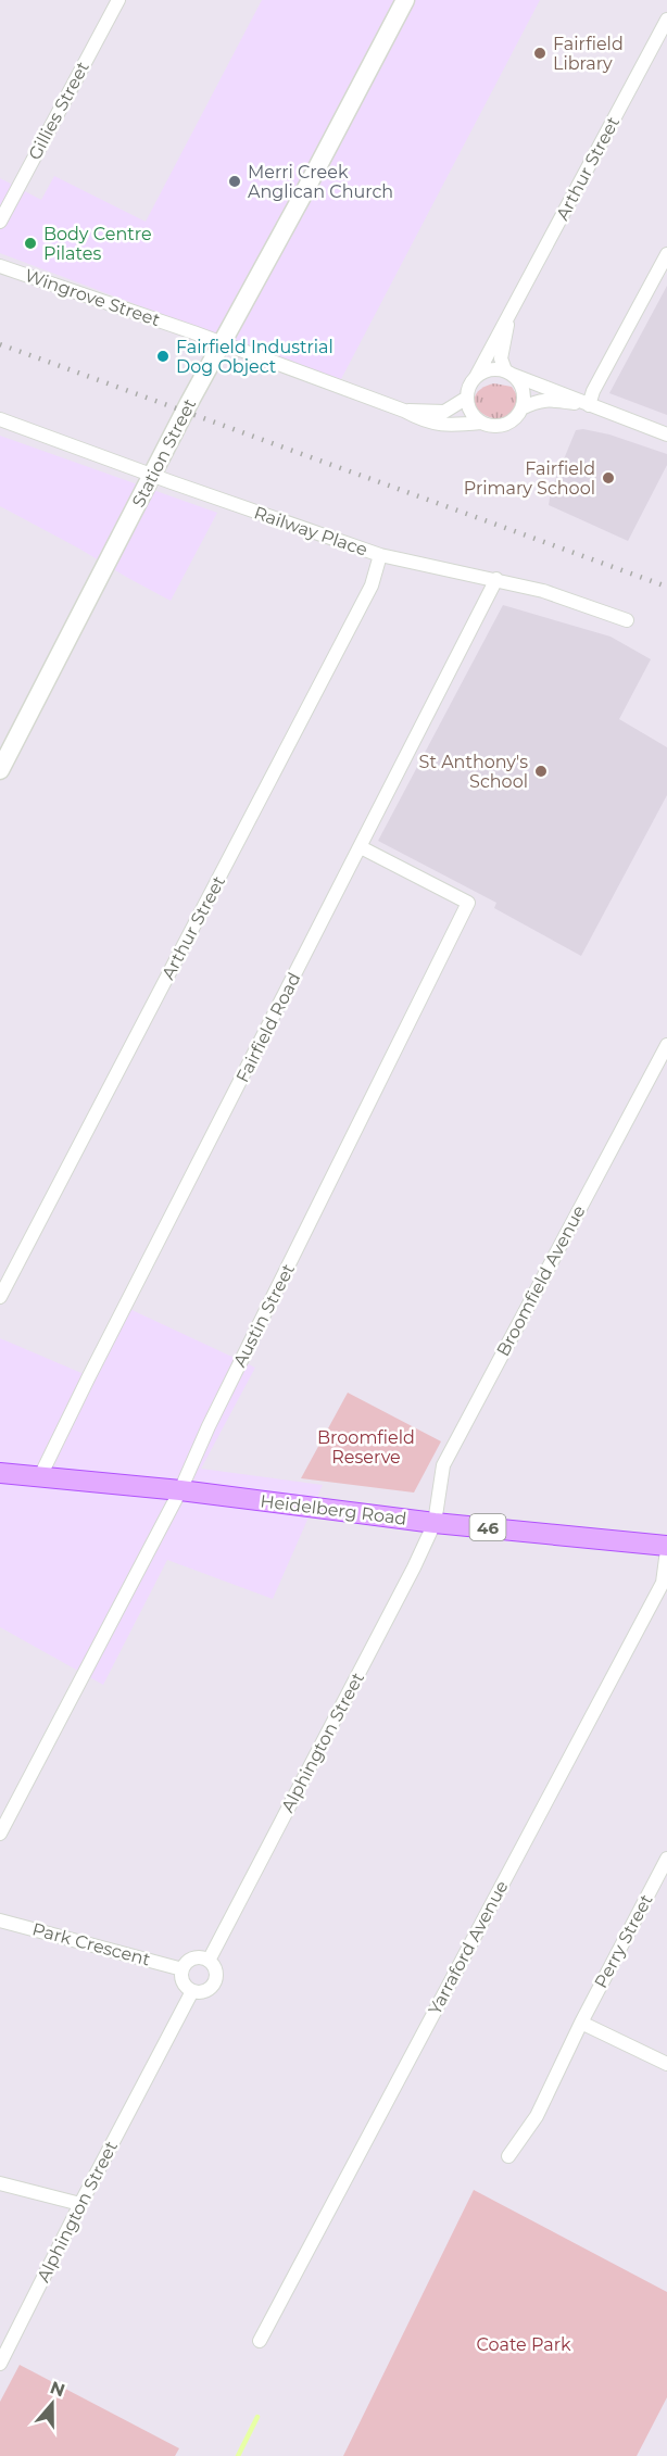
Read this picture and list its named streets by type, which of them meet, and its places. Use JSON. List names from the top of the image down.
{
  "streets": {
    "main road": ["Station Street", "Heidelberg Road", "46"],
    "street": [
      "Gillies Street",
      "Arthur Street",
      "Wingrove Street",
      "Railway Place",
      "Fairfield Road",
      "Broomfield Avenue",
      "Austin Street",
      "Alphington Street",
      "Perry Street",
      "Park Crescent",
      "Yarraford Avenue"
    ]
  },
  "crossings": [
    ["Arthur Street", "Wingrove Street"],
    ["Arthur Street", "Railway Place"],
    ["Wingrove Street", "Station Street"],
    ["Station Street", "Railway Place"],
    ["Railway Place", "Fairfield Road"],
    ["Fairfield Road", "Austin Street"],
    ["Fairfield Road", "Heidelberg Road"],
    ["Broomfield Avenue", "Heidelberg Road"],
    ["Broomfield Avenue", "Alphington Street"],
    ["Austin Street", "Heidelberg Road"],
    ["Heidelberg Road", "Alphington Street"],
    ["Heidelberg Road", "Yarraford Avenue"],
    ["Alphington Street", "Park Crescent"]
  ],
  "parks": ["Broomfield Reserve", "Coate Park"],
  "places": [
    "Fairfield Library",
    "Merri Creek Anglican Church",
    "Body Centre Pilates",
    "Fairfield Industrial Dog Object",
    "Fairfield Primary School",
    "St Anthony's School"
  ],
  "north": "top"
}
